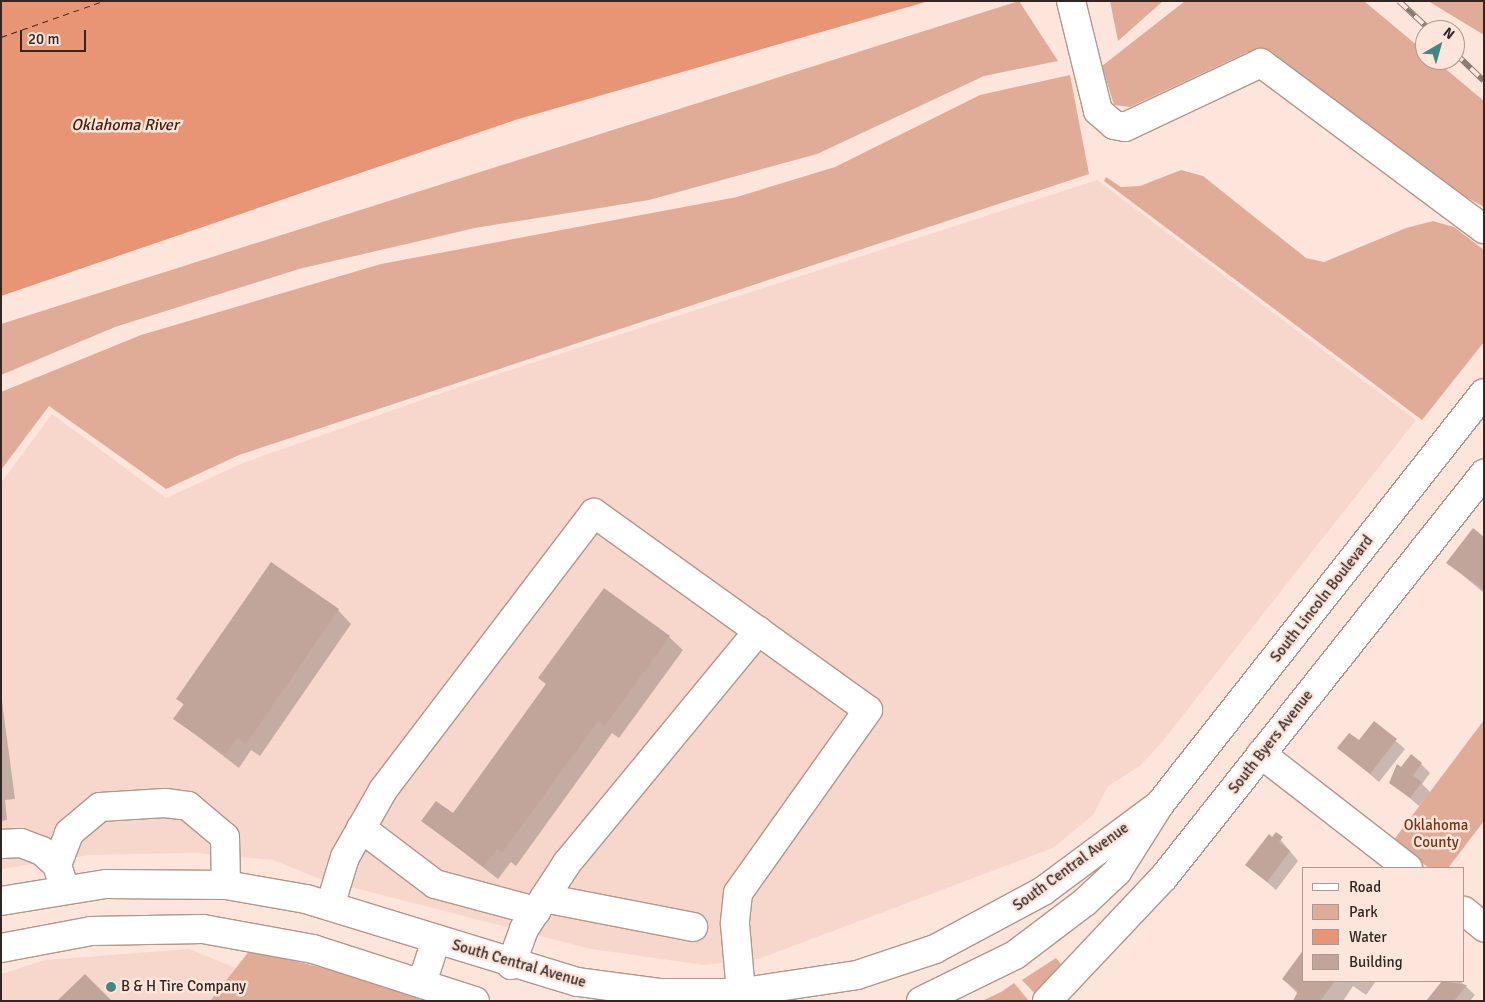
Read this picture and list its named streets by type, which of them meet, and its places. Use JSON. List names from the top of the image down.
{
  "streets": {
    "main road": ["South Lincoln Boulevard", "South Byers Avenue", "South Central Avenue"]
  },
  "crossings": [
    ["South Lincoln Boulevard", "South Central Avenue"]
  ],
  "water": ["Oklahoma River"],
  "parks": ["Oklahoma County"],
  "places": ["B & H Tire Company"],
  "legend": [
    "Road",
    "Park",
    "Water",
    "Building"
  ],
  "scale_bar": "20 m",
  "north": "top right"
}
